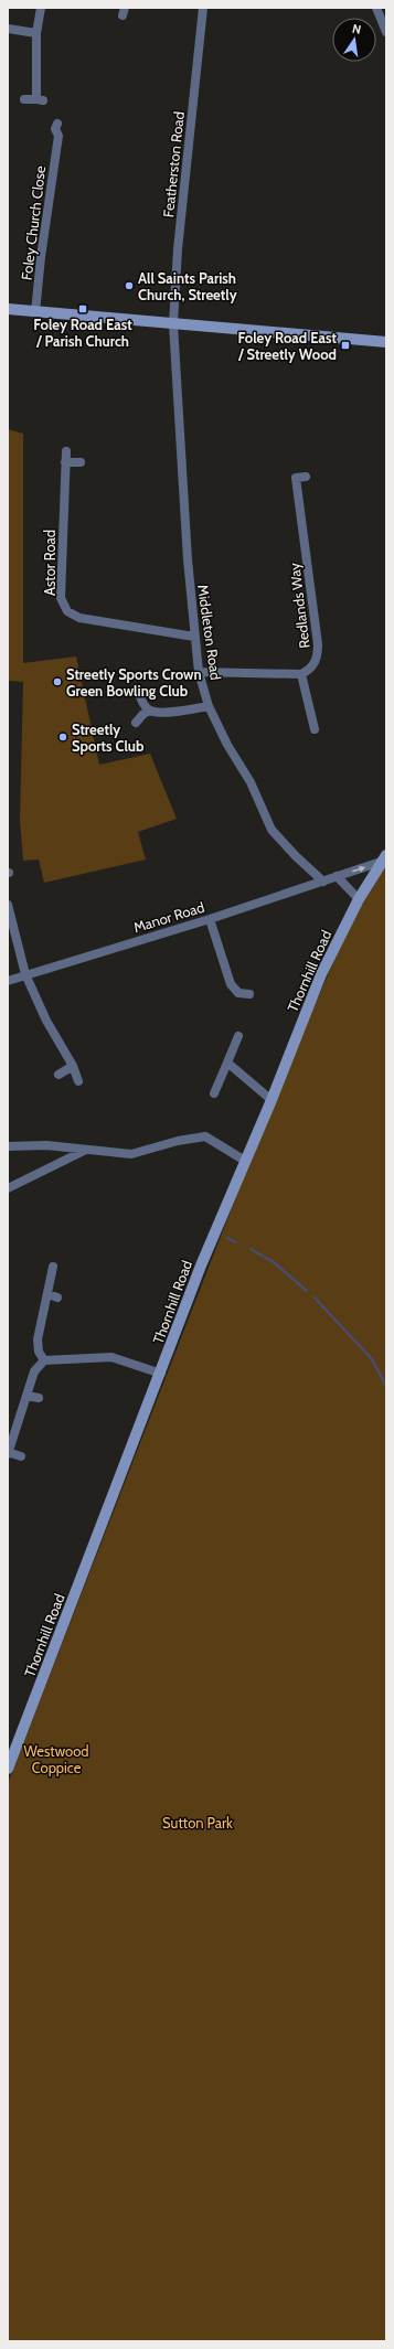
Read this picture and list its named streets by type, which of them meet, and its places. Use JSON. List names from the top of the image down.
{
  "streets": {
    "main road": ["Thornhill Road"],
    "street": [
      "Featherston Road",
      "Foley Church Close",
      "Astor Road",
      "Redlands Way",
      "Middleton Road",
      "Manor Road"
    ]
  },
  "crossings": [
    ["Featherston Road", "Middleton Road"],
    ["Astor Road", "Middleton Road"],
    ["Middleton Road", "Manor Road"],
    ["Manor Road", "Thornhill Road"]
  ],
  "parks": ["Westwood Coppice", "Sutton Park"],
  "places": {
    "other": ["All Saints Parish Church, Streetly", "Streetly Sports Crown Green Bowling Club", "Streetly Sports Club"],
    "transit": ["Foley Road East / Parish Church", "Foley Road East / Streetly Wood"]
  },
  "north": "top"
}
